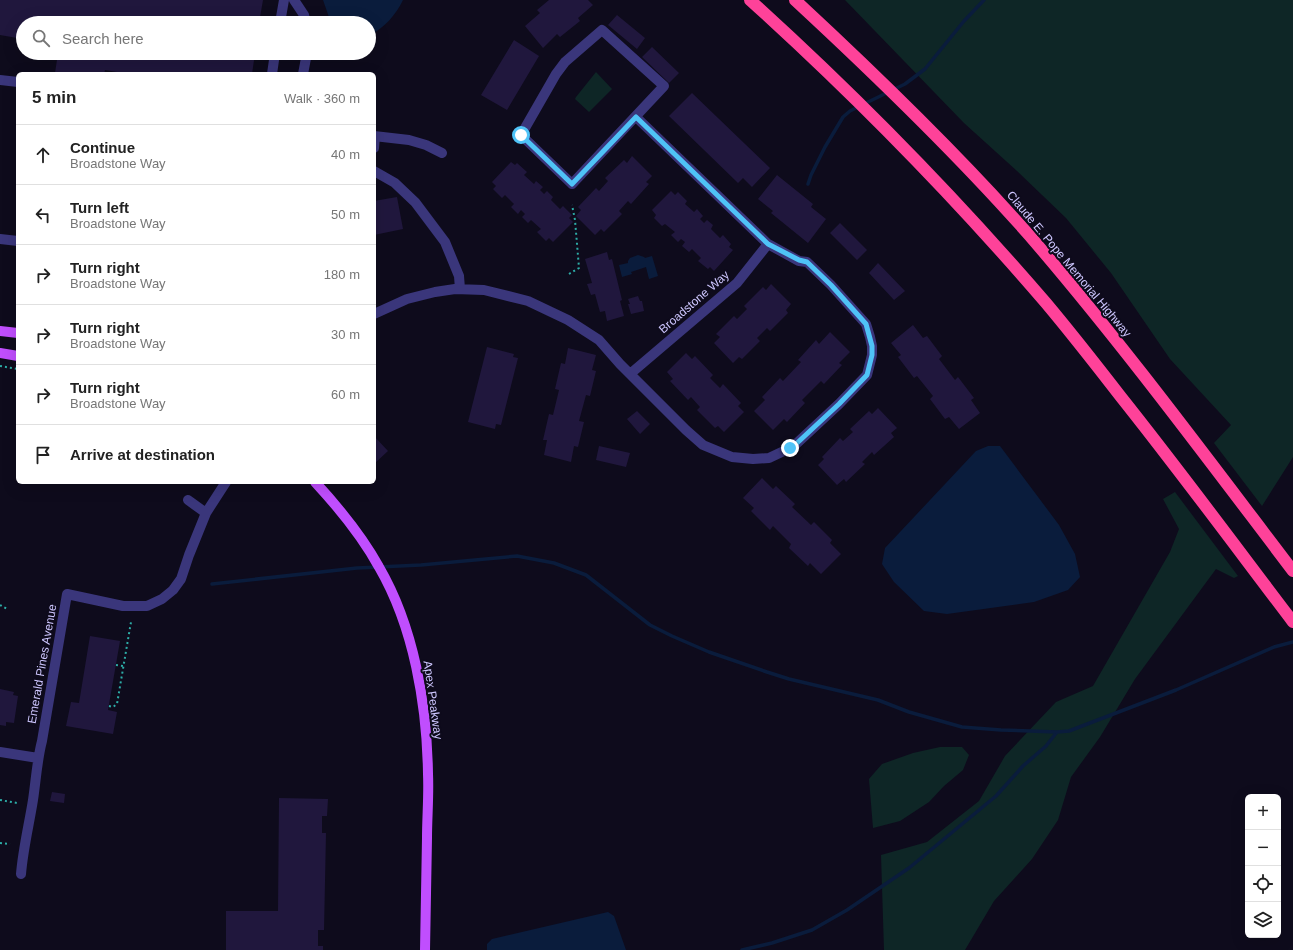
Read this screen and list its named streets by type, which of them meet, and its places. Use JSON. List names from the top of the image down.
{
  "streets": {
    "highway": ["Claude E. Pope Memorial Highway"],
    "main road": ["Apex Peakway"],
    "street": ["Broadstone Way", "Emerald Pines Avenue"]
  },
  "page": {
    "search": "Search here",
    "heading": ["5 min", "Walk · 360 m"],
    "list": [
      ["Continue", "Broadstone Way", "40 m"],
      ["Turn left", "Broadstone Way", "50 m"],
      ["Turn right", "Broadstone Way", "180 m"],
      ["Turn right", "Broadstone Way", "30 m"],
      ["Turn right", "Broadstone Way", "60 m"],
      "Arrive at destination"
    ],
    "map_buttons": ["+", "−"]
  }
}
